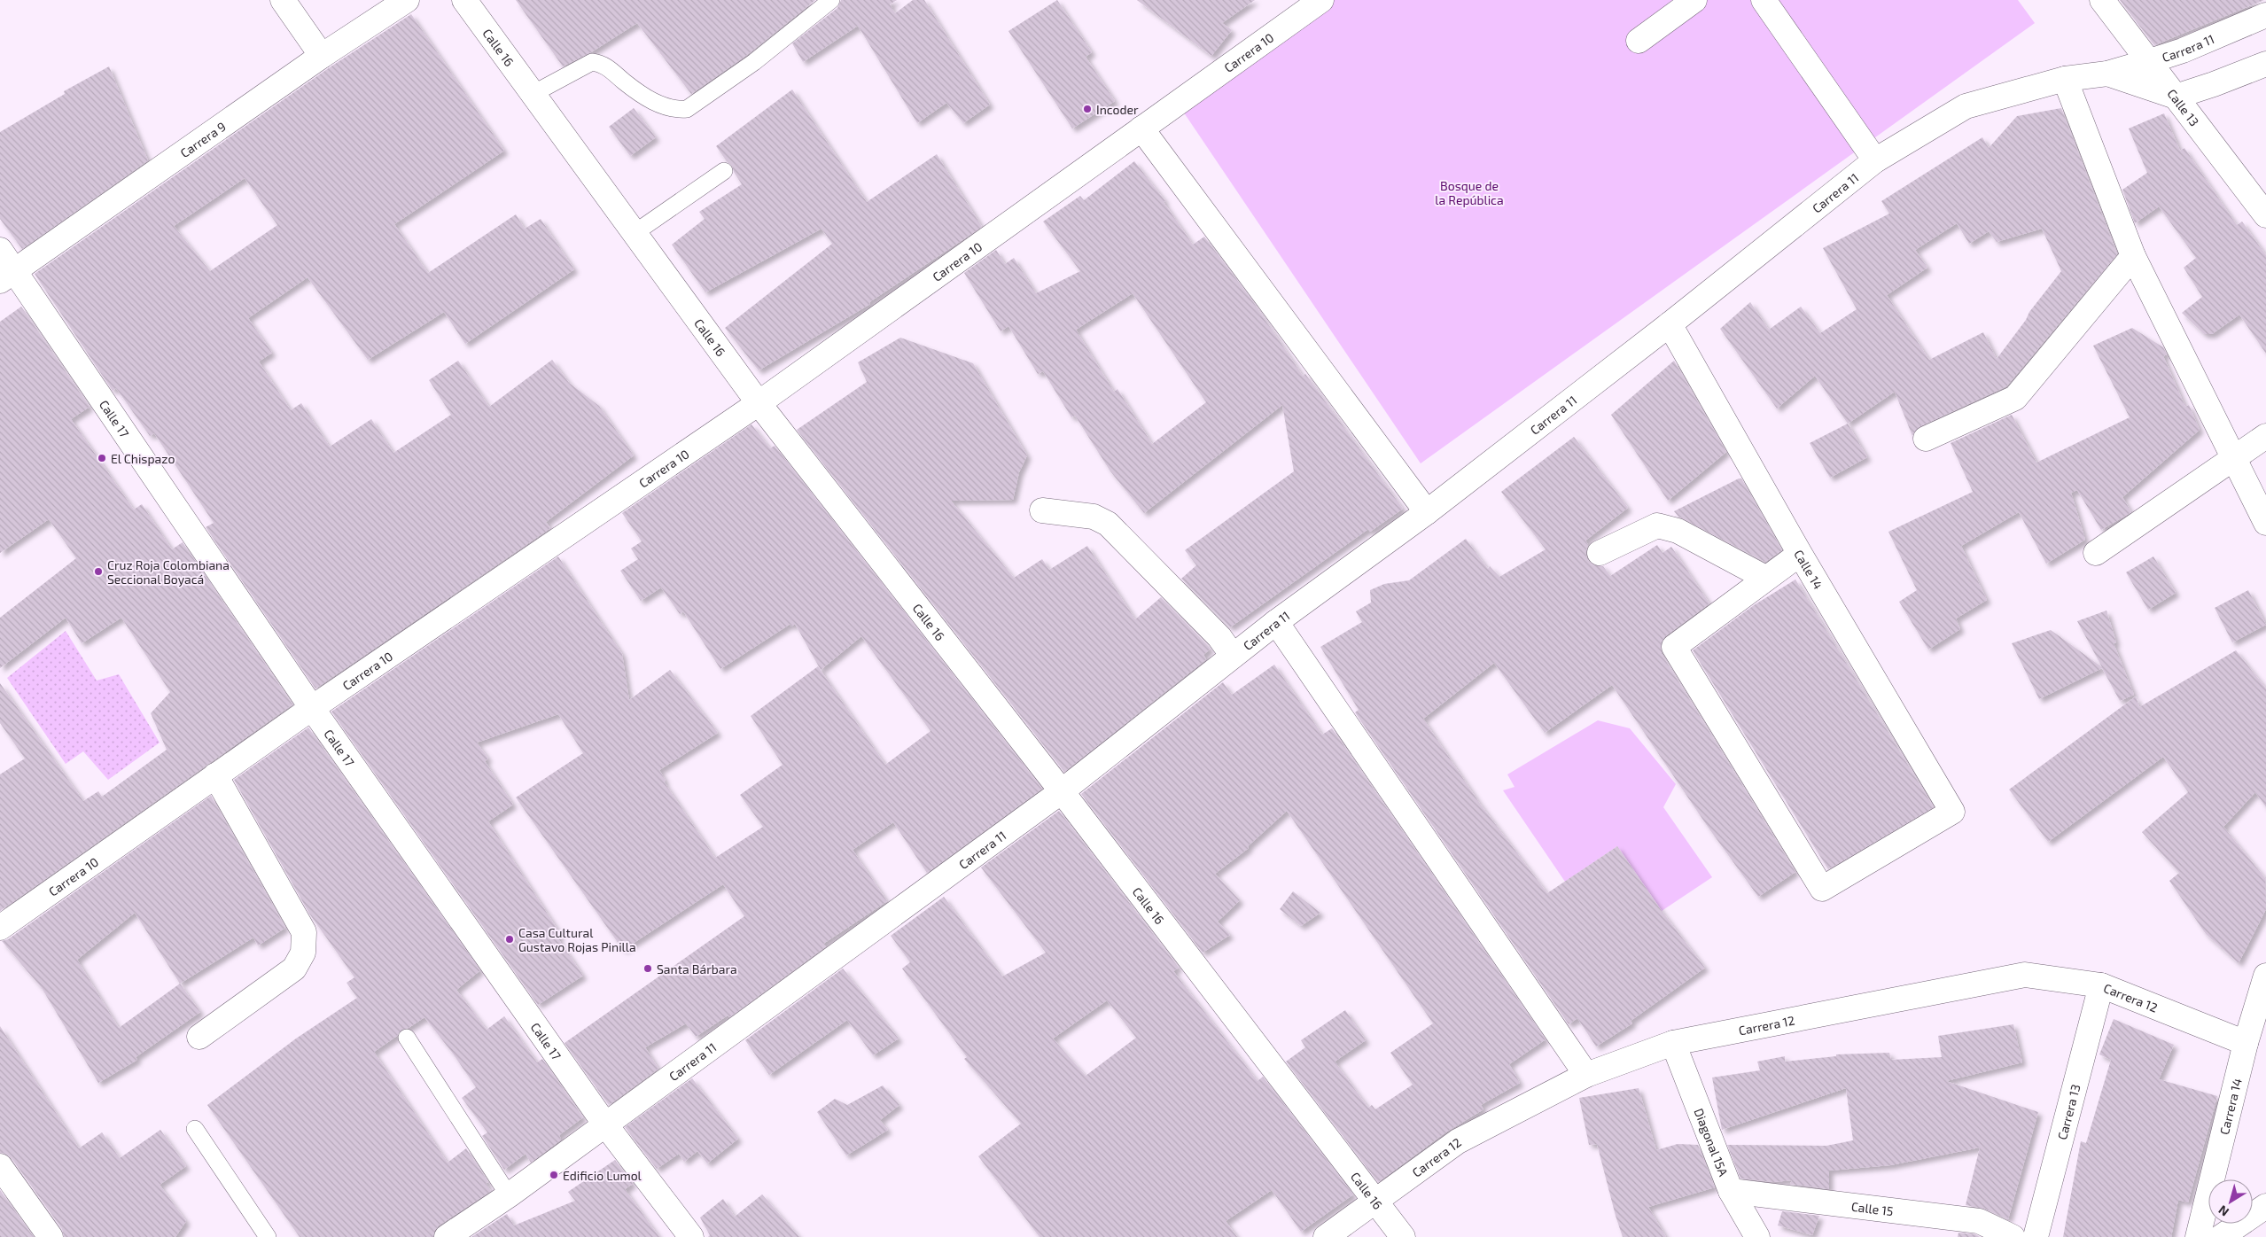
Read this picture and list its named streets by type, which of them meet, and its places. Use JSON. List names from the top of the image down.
{
  "streets": {
    "street": [
      "Calle 16",
      "Carrera 11",
      "Carrera 10",
      "Calle 13",
      "Carrera 9",
      "Calle 17",
      "Calle 14",
      "Carrera 12",
      "Carrera 14",
      "Carrera 13",
      "Diagonal 15A",
      "Calle 15"
    ]
  },
  "crossings": [
    ["Calle 16", "Carrera 11"],
    ["Calle 16", "Carrera 10"],
    ["Calle 16", "Carrera 12"],
    ["Carrera 11", "Calle 13"],
    ["Carrera 11", "Calle 17"],
    ["Carrera 11", "Calle 14"],
    ["Carrera 10", "Calle 17"],
    ["Carrera 9", "Calle 17"],
    ["Carrera 12", "Carrera 14"],
    ["Carrera 12", "Carrera 13"],
    ["Carrera 12", "Diagonal 15A"],
    ["Diagonal 15A", "Calle 15"]
  ],
  "parks": ["Bosque de la República"],
  "places": [
    "Incoder",
    "El Chispazo",
    "Cruz Roja Colombiana Seccional Boyacá",
    "Casa Cultural Gustavo Rojas Pinilla",
    "Santa Bárbara",
    "Edificio Lumol"
  ],
  "north": "bottom left"
}
